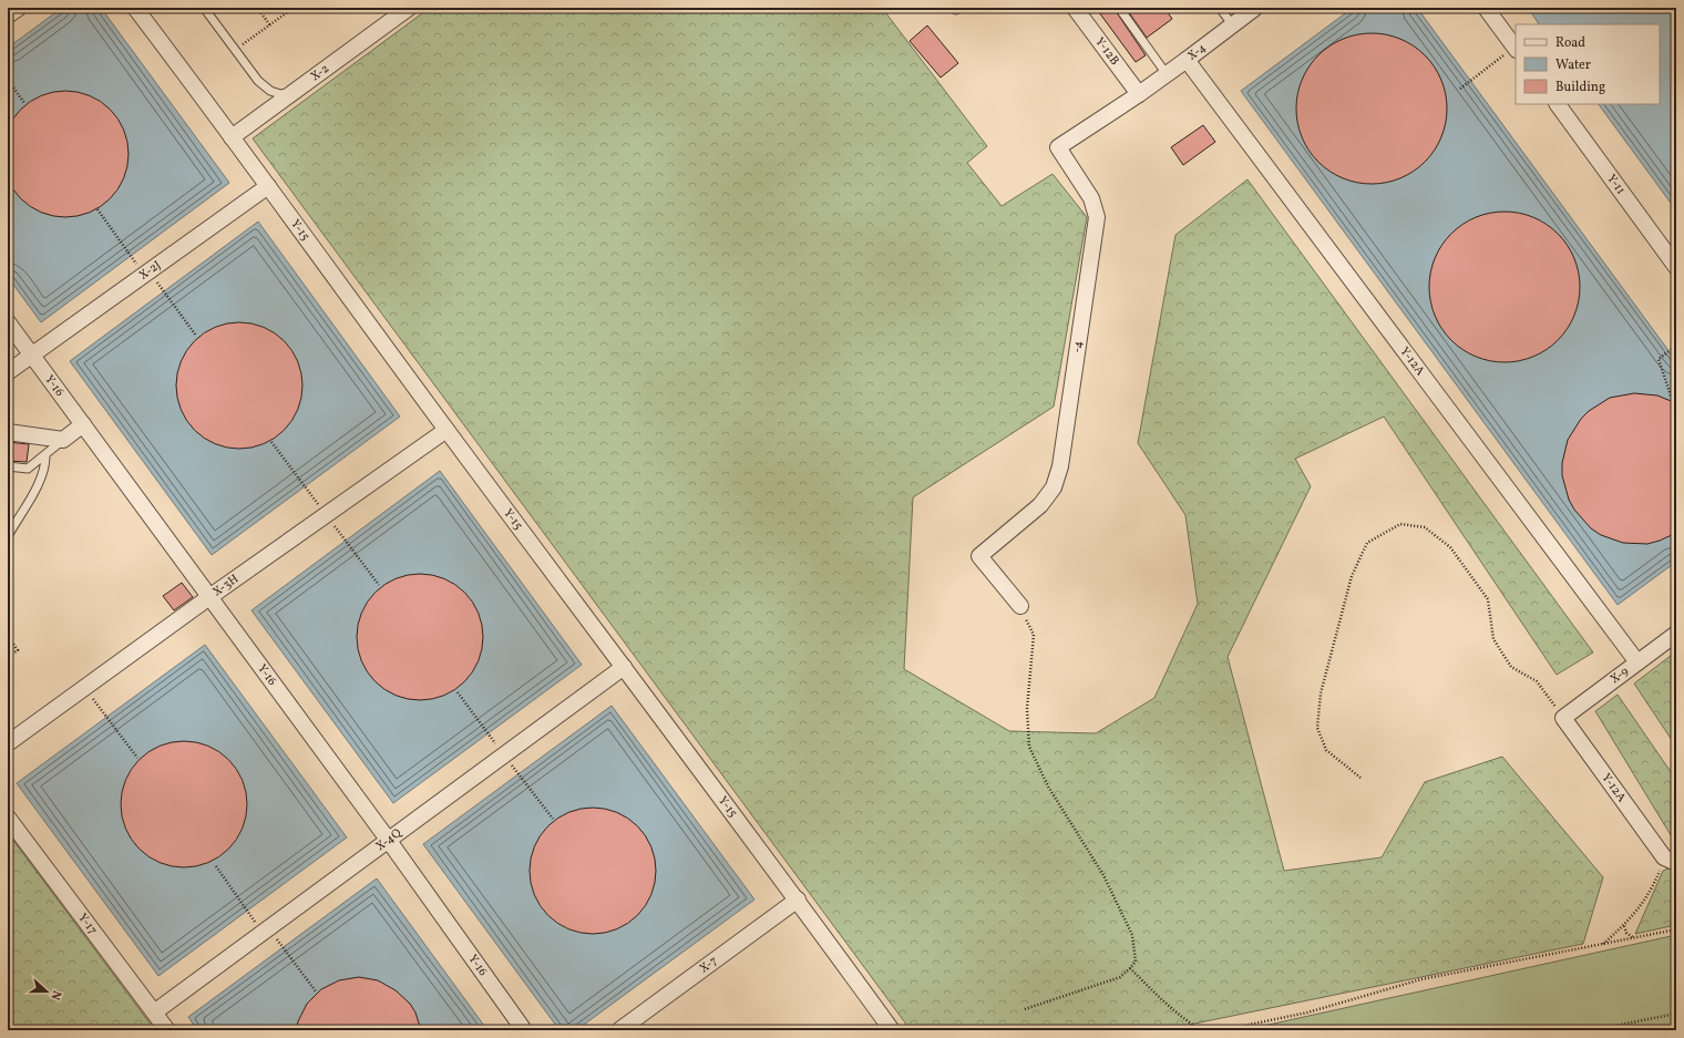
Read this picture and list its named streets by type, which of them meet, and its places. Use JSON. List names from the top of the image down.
{
  "streets": {
    "street": [
      "Y-12B",
      "X-4",
      "X-2",
      "Y-11",
      "Y-15",
      "X-2J",
      "-4",
      "Y-12A",
      "Y-16",
      "X-3H",
      "X-9",
      "X-4Q",
      "Y-17",
      "X-7"
    ]
  },
  "crossings": [
    ["Y-12B", "X-4"],
    ["Y-12B", "-4"],
    ["X-4", "-4"],
    ["X-4", "Y-12A"],
    ["X-2", "Y-15"],
    ["Y-15", "X-2J"],
    ["Y-15", "X-3H"],
    ["Y-15", "X-4Q"],
    ["Y-15", "X-7"],
    ["X-2J", "Y-16"],
    ["Y-12A", "X-9"],
    ["Y-16", "X-3H"],
    ["Y-16", "X-4Q"],
    ["X-4Q", "Y-17"]
  ],
  "legend": ["Road", "Water", "Building"],
  "north": "right"
}
